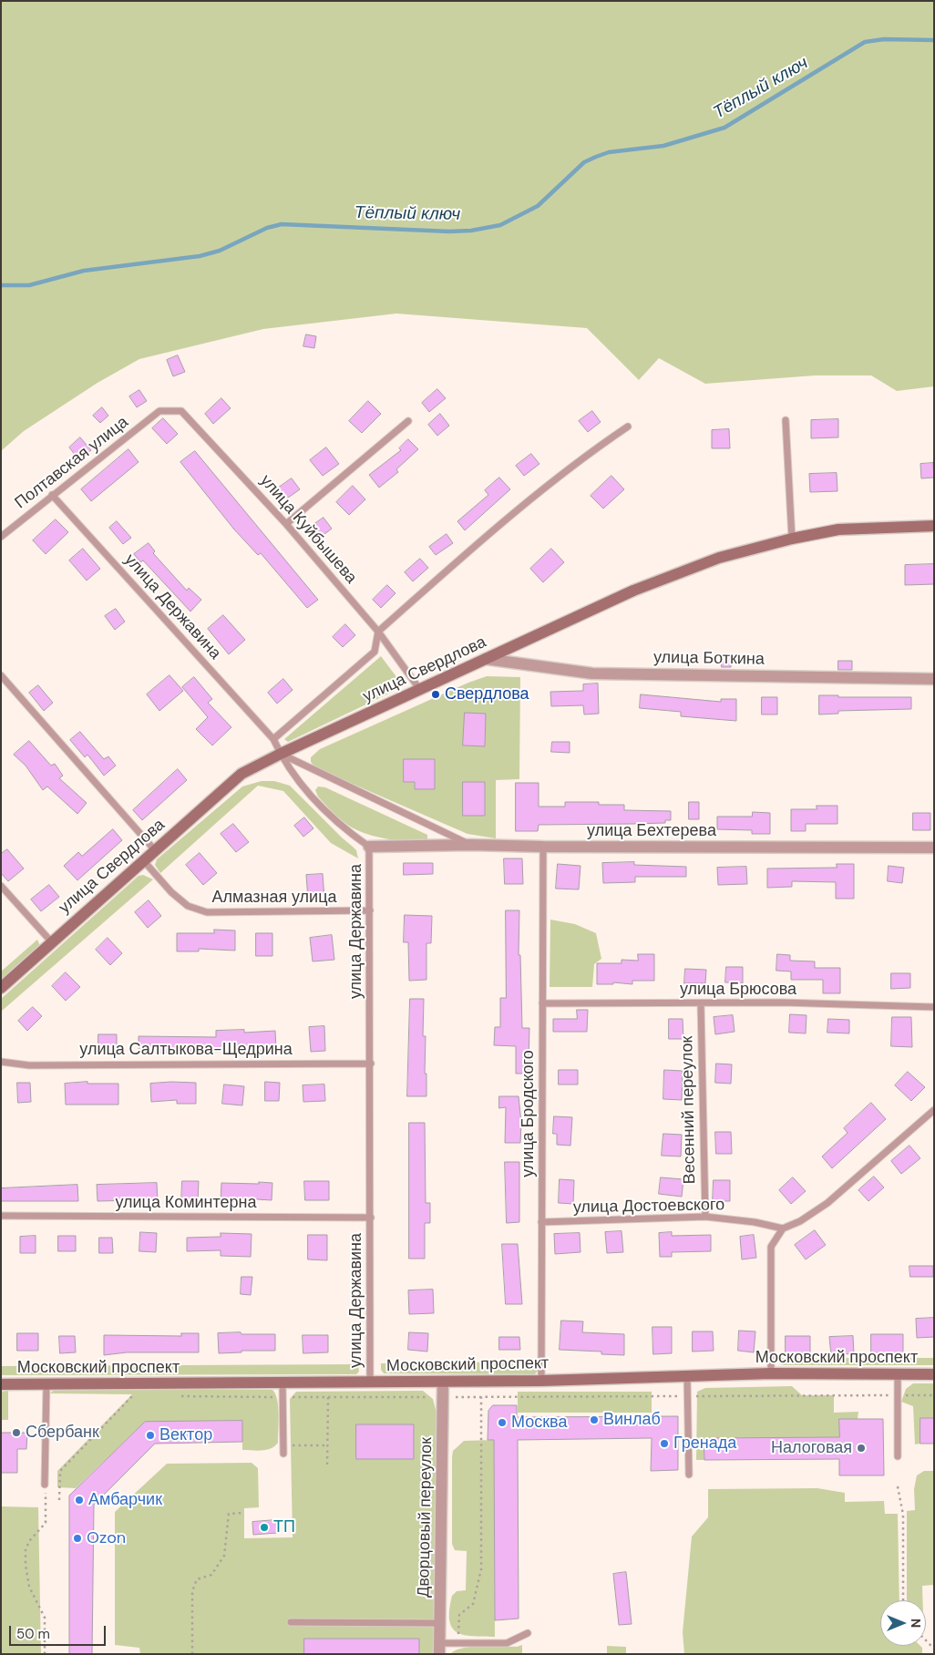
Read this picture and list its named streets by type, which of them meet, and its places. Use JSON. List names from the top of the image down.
{
  "streets": {
    "street": [
      "улица Боткина",
      "улица Свердлова",
      "улица Бехтерева",
      "Московский проспект",
      "Дворцовый переулок"
    ],
    "lane": [
      "Полтавская улица",
      "улица Куйбышева",
      "улица Державина",
      "Алмазная улица",
      "улица Брюсова",
      "улица Салтыкова-Щедрина",
      "Весенний переулок",
      "улица Бродского",
      "улица Коминтерна",
      "улица Достоевского"
    ]
  },
  "crossings": [
    ["Полтавская улица", "улица Куйбышева"],
    ["Полтавская улица", "улица Державина"],
    ["улица Куйбышева", "улица Свердлова"],
    ["улица Державина", "улица Свердлова"],
    ["улица Державина", "улица Бехтерева"],
    ["улица Державина", "Алмазная улица"],
    ["улица Державина", "улица Салтыкова-Щедрина"],
    ["улица Державина", "улица Коминтерна"],
    ["улица Державина", "Московский проспект"],
    ["улица Боткина", "улица Свердлова"],
    ["улица Свердлова", "Алмазная улица"],
    ["улица Бехтерева", "улица Бродского"],
    ["улица Брюсова", "Весенний переулок"],
    ["улица Брюсова", "улица Бродского"],
    ["Весенний переулок", "улица Достоевского"],
    ["улица Бродского", "улица Достоевского"],
    ["улица Бродского", "Московский проспект"],
    ["Московский проспект", "Дворцовый переулок"]
  ],
  "water": ["Тёплый ключ"],
  "places": [
    "Свердлова",
    "Винлаб",
    "Москва",
    "Сбербанк",
    "Вектор",
    "Гренада",
    "Налоговая",
    "Амбарчик",
    "ТП",
    "Ozon"
  ],
  "scale_bar": "50 m",
  "north": "right"
}
